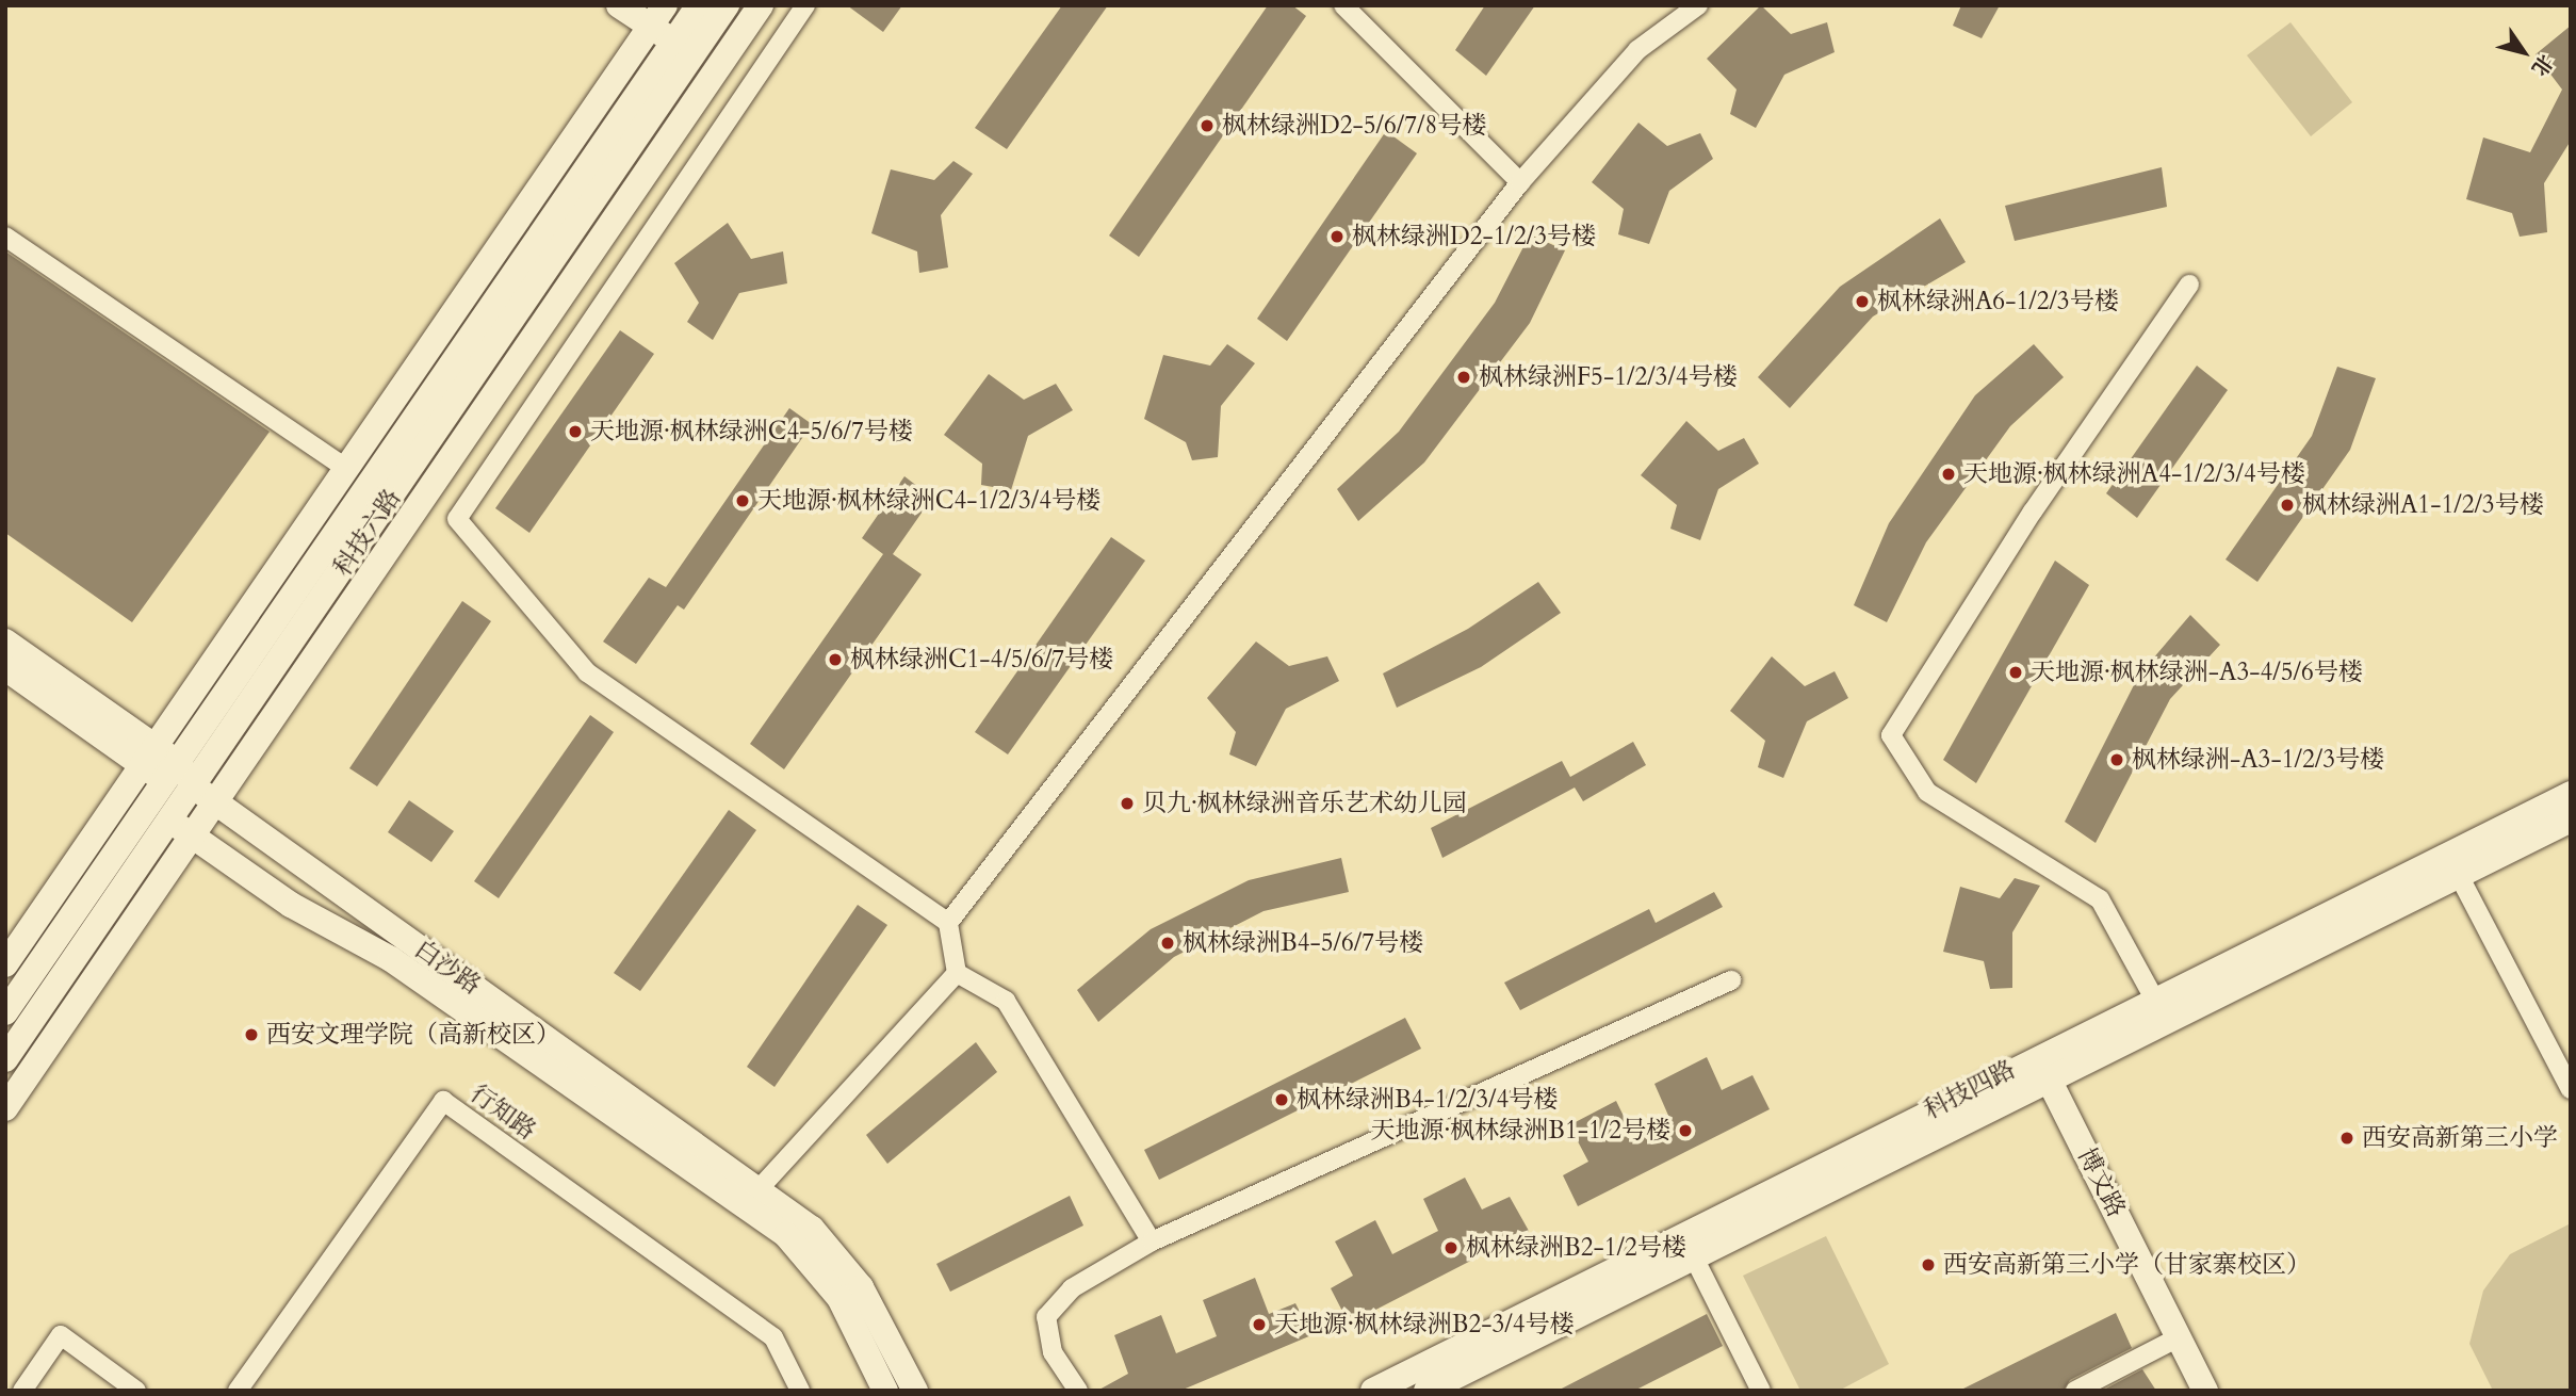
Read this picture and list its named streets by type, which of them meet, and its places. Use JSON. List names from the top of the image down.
{
  "streets": {
    "street": [
      "科技六路",
      "白沙路",
      "科技四路",
      "行知路",
      "博文路"
    ]
  },
  "crossings": [
    ["科技六路", "白沙路"],
    ["科技四路", "博文路"]
  ],
  "places": [
    "枫林绿洲D2-5/6/7/8号楼",
    "枫林绿洲D2-1/2/3号楼",
    "枫林绿洲A6-1/2/3号楼",
    "枫林绿洲F5-1/2/3/4号楼",
    "天地源·枫林绿洲C4-5/6/7号楼",
    "天地源·枫林绿洲A4-1/2/3/4号楼",
    "天地源·枫林绿洲C4-1/2/3/4号楼",
    "枫林绿洲A1-1/2/3号楼",
    "枫林绿洲C1-4/5/6/7号楼",
    "天地源·枫林绿洲-A3-4/5/6号楼",
    "枫林绿洲-A3-1/2/3号楼",
    "贝九·枫林绿洲音乐艺术幼儿园",
    "枫林绿洲B4-5/6/7号楼",
    "西安文理学院（高新校区）",
    "枫林绿洲B4-1/2/3/4号楼",
    "天地源·枫林绿洲B1-1/2号楼",
    "西安高新第三小学",
    "枫林绿洲B2-1/2号楼",
    "西安高新第三小学（甘家寨校区）",
    "天地源·枫林绿洲B2-3/4号楼"
  ],
  "north": "bottom right"
}
